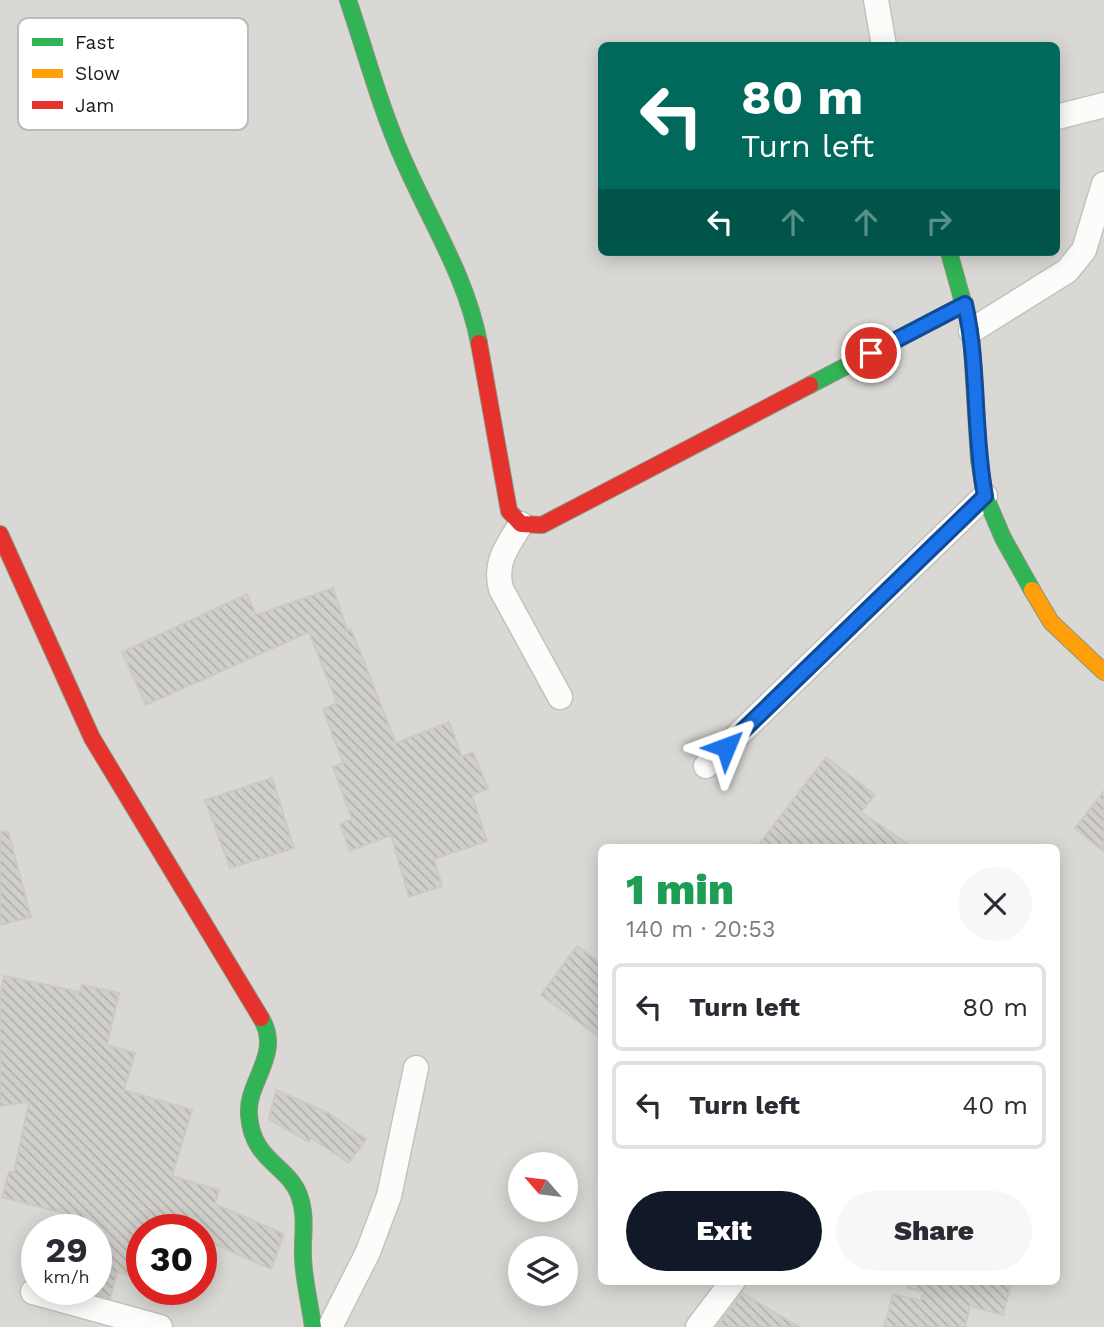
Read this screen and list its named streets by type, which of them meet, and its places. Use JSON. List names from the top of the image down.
{
  "legend": ["Fast", "Slow", "Jam"],
  "north": "top left",
  "page": {
    "turn": ["80 m", "Turn left"],
    "heading": ["1 min", "140 m · 20:53"],
    "list": [
      {
        "name": "Turn left",
        "value": "80 m"
      },
      {
        "name": "Turn left",
        "value": "40 m"
      }
    ],
    "buttons": ["Exit", "Share"],
    "speed": "29 km/h",
    "limit": "30"
  }
}
